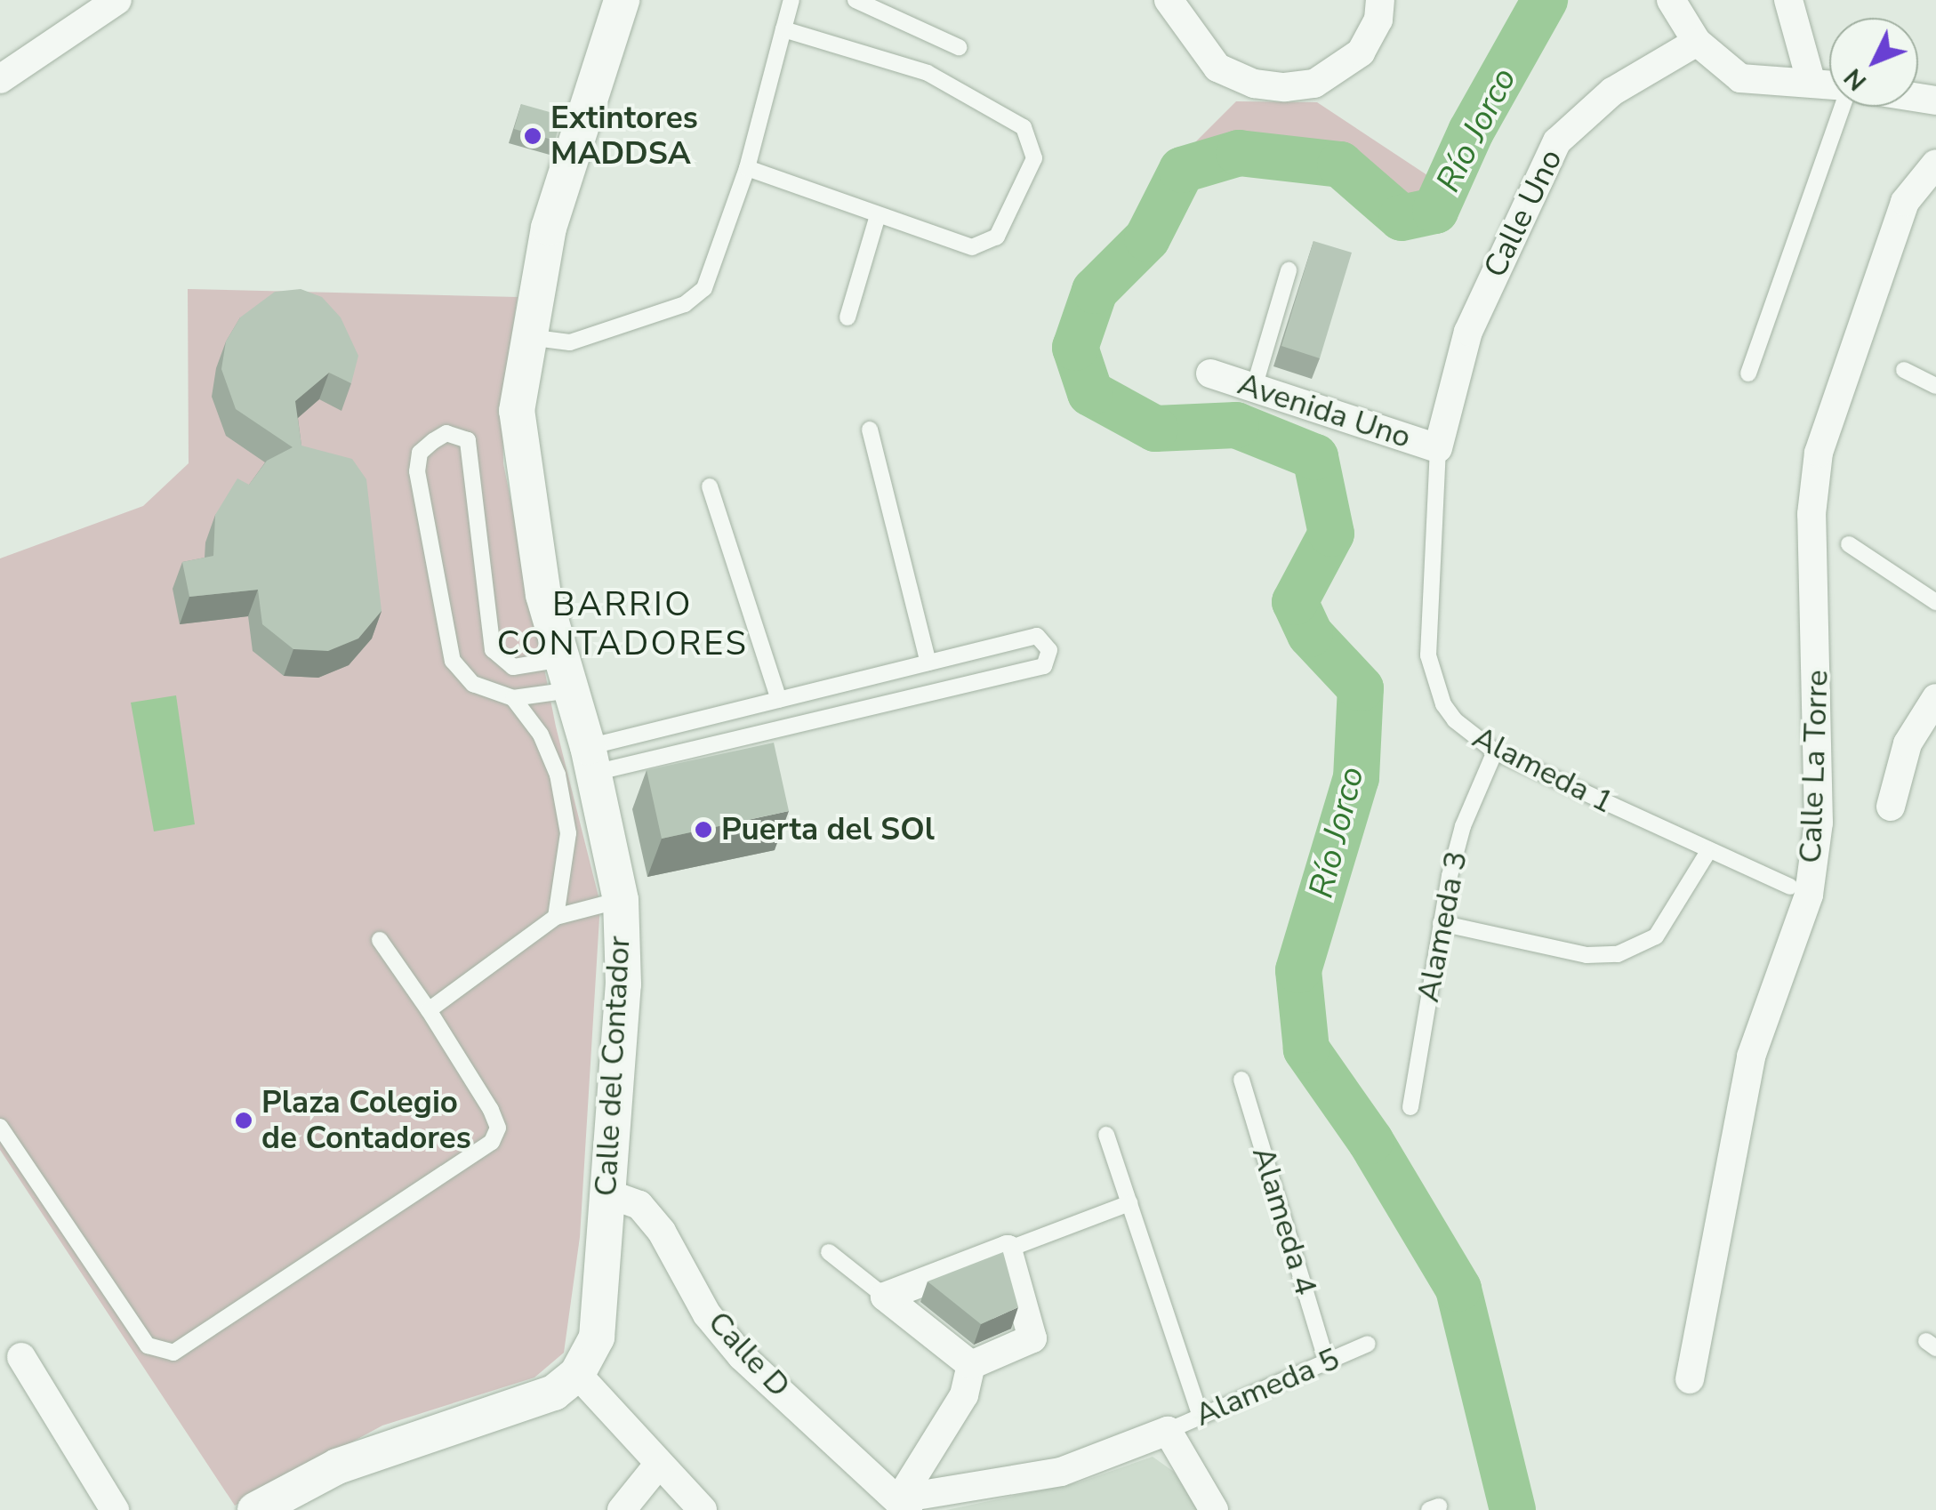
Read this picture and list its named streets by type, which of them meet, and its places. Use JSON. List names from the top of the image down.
{
  "streets": {
    "street": [
      "Calle Uno",
      "Avenida Uno",
      "Calle La Torre",
      "Calle del Contador",
      "Calle D"
    ],
    "lane": [
      "Alameda 1",
      "Alameda 3",
      "Alameda 4",
      "Alameda 5"
    ]
  },
  "crossings": [
    ["Calle Uno", "Avenida Uno"],
    ["Calle Uno", "Alameda 1"],
    ["Avenida Uno", "Alameda 1"],
    ["Alameda 1", "Alameda 3"],
    ["Calle del Contador", "Calle D"],
    ["Alameda 4", "Alameda 5"]
  ],
  "districts": ["BARRIO CONTADORES"],
  "water": ["Río Jorco"],
  "places": ["Extintores MADDSA", "Puerta del SOl", "Plaza Colegio de Contadores"],
  "north": "bottom left"
}
